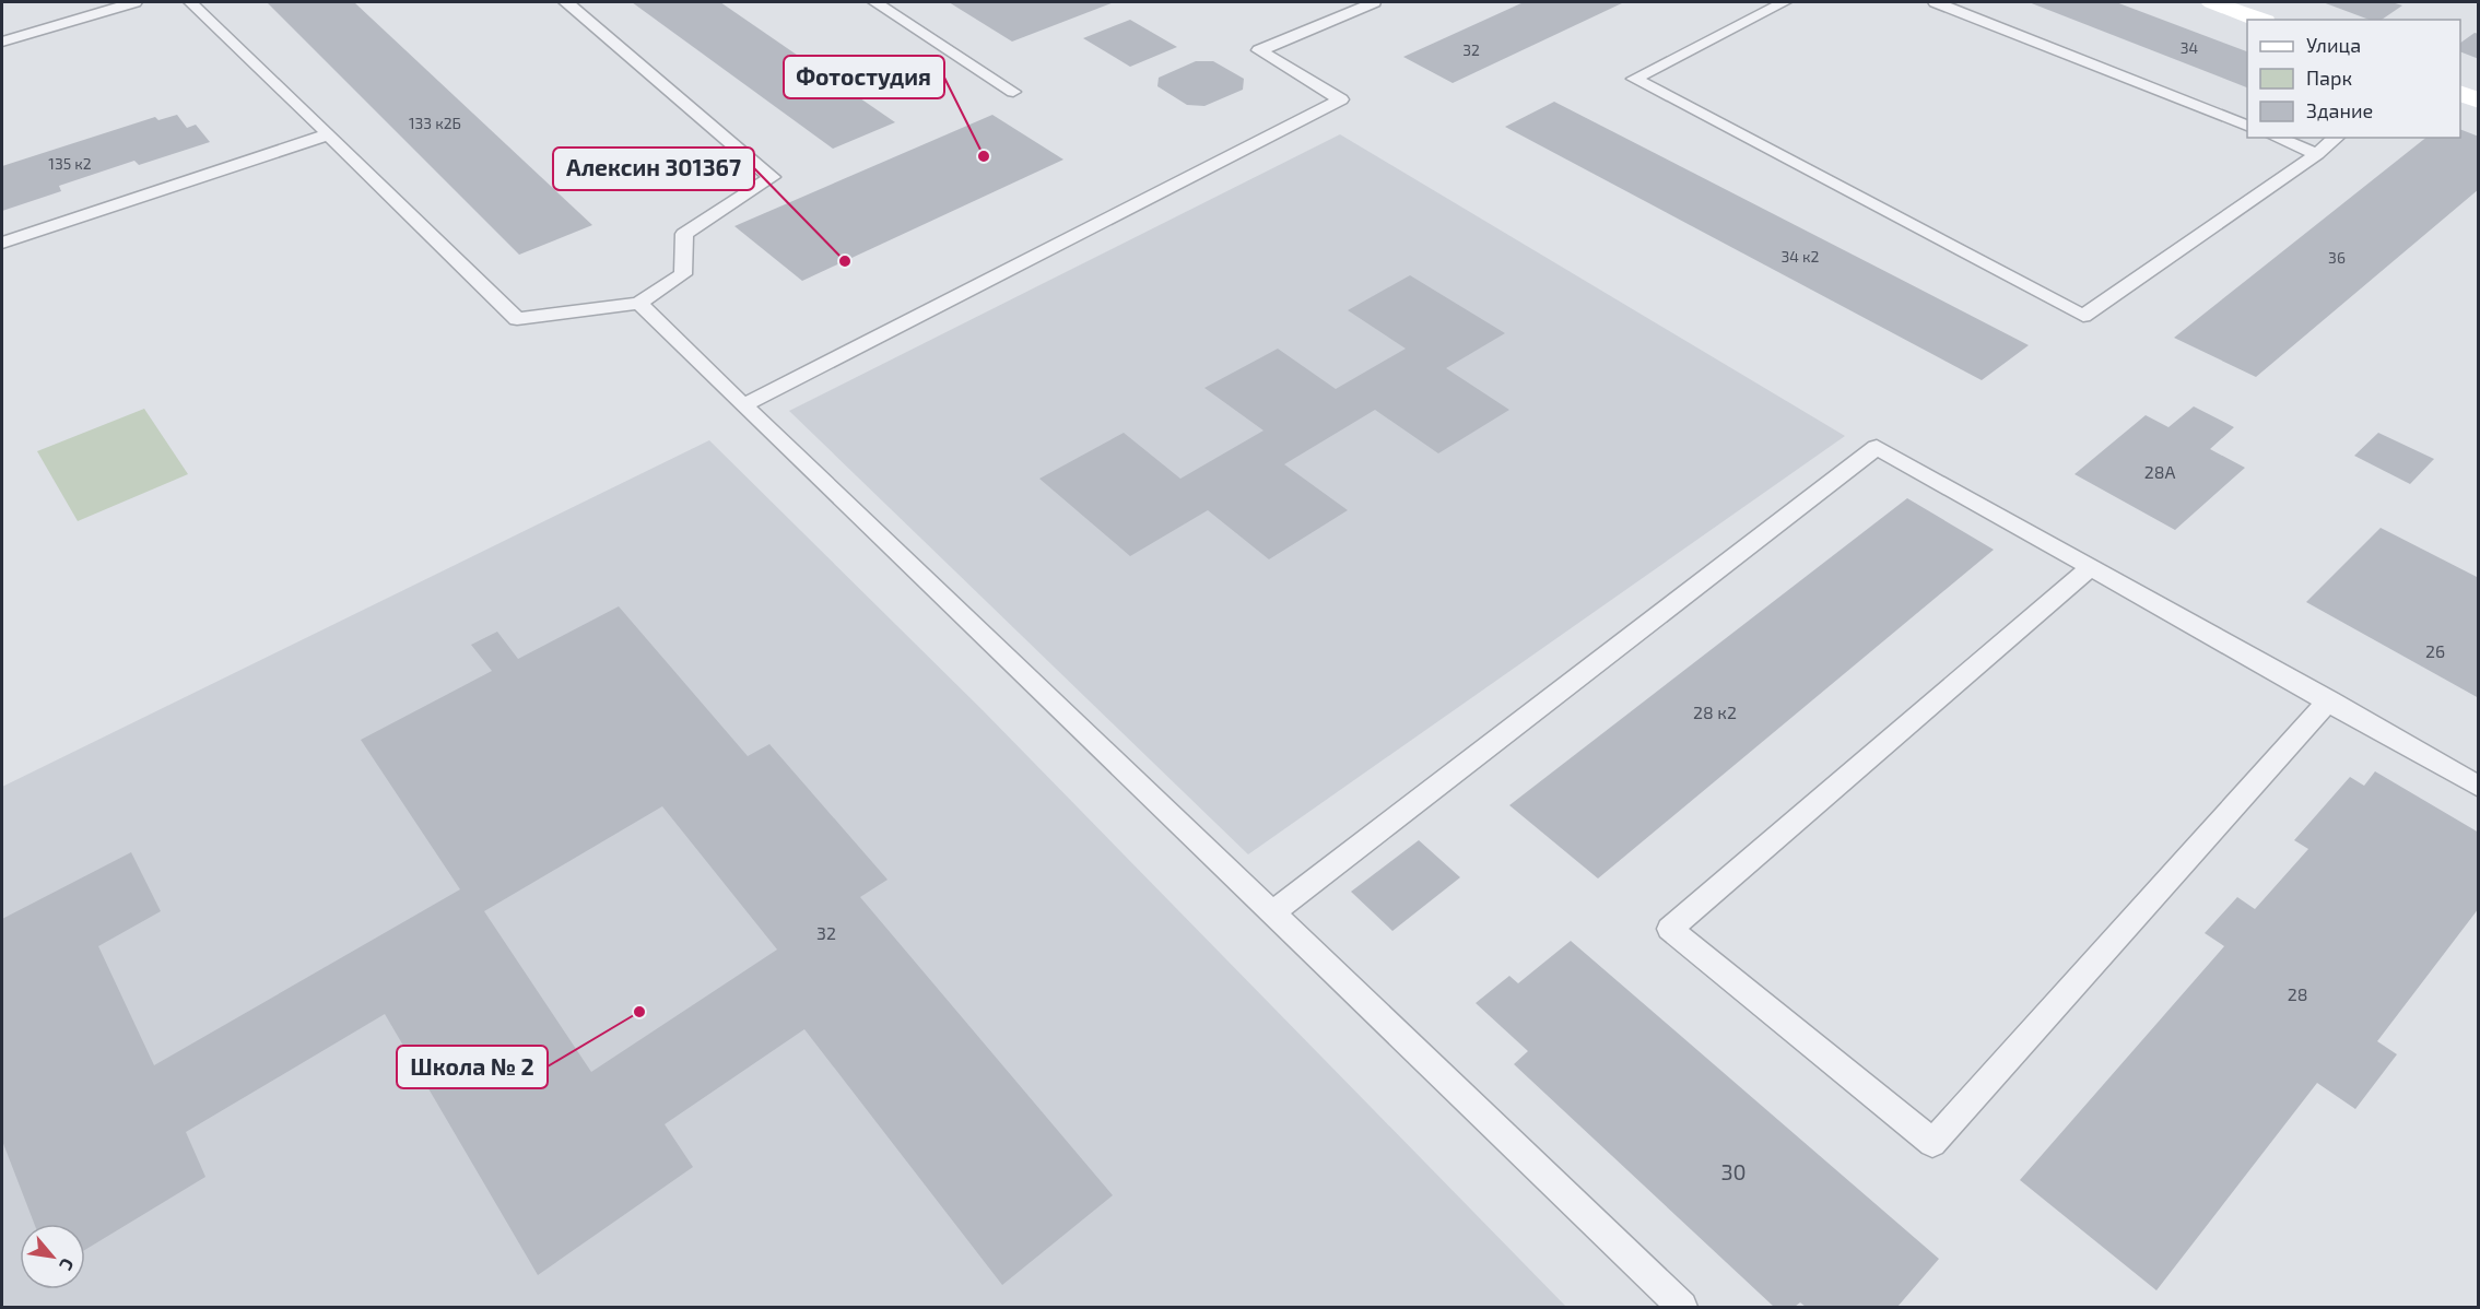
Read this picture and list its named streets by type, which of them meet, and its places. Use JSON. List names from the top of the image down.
{
  "places": ["Фотостудия", "Алексин 301367", "Школа № 2"],
  "house_numbers": [
    "34",
    "32",
    "133 к2Б",
    "135 к2",
    "34 к2",
    "36",
    "28А",
    "26",
    "28 к2",
    "32",
    "28",
    "30"
  ],
  "legend": ["Улица", "Парк", "Здание"],
  "north": "bottom right"
}
